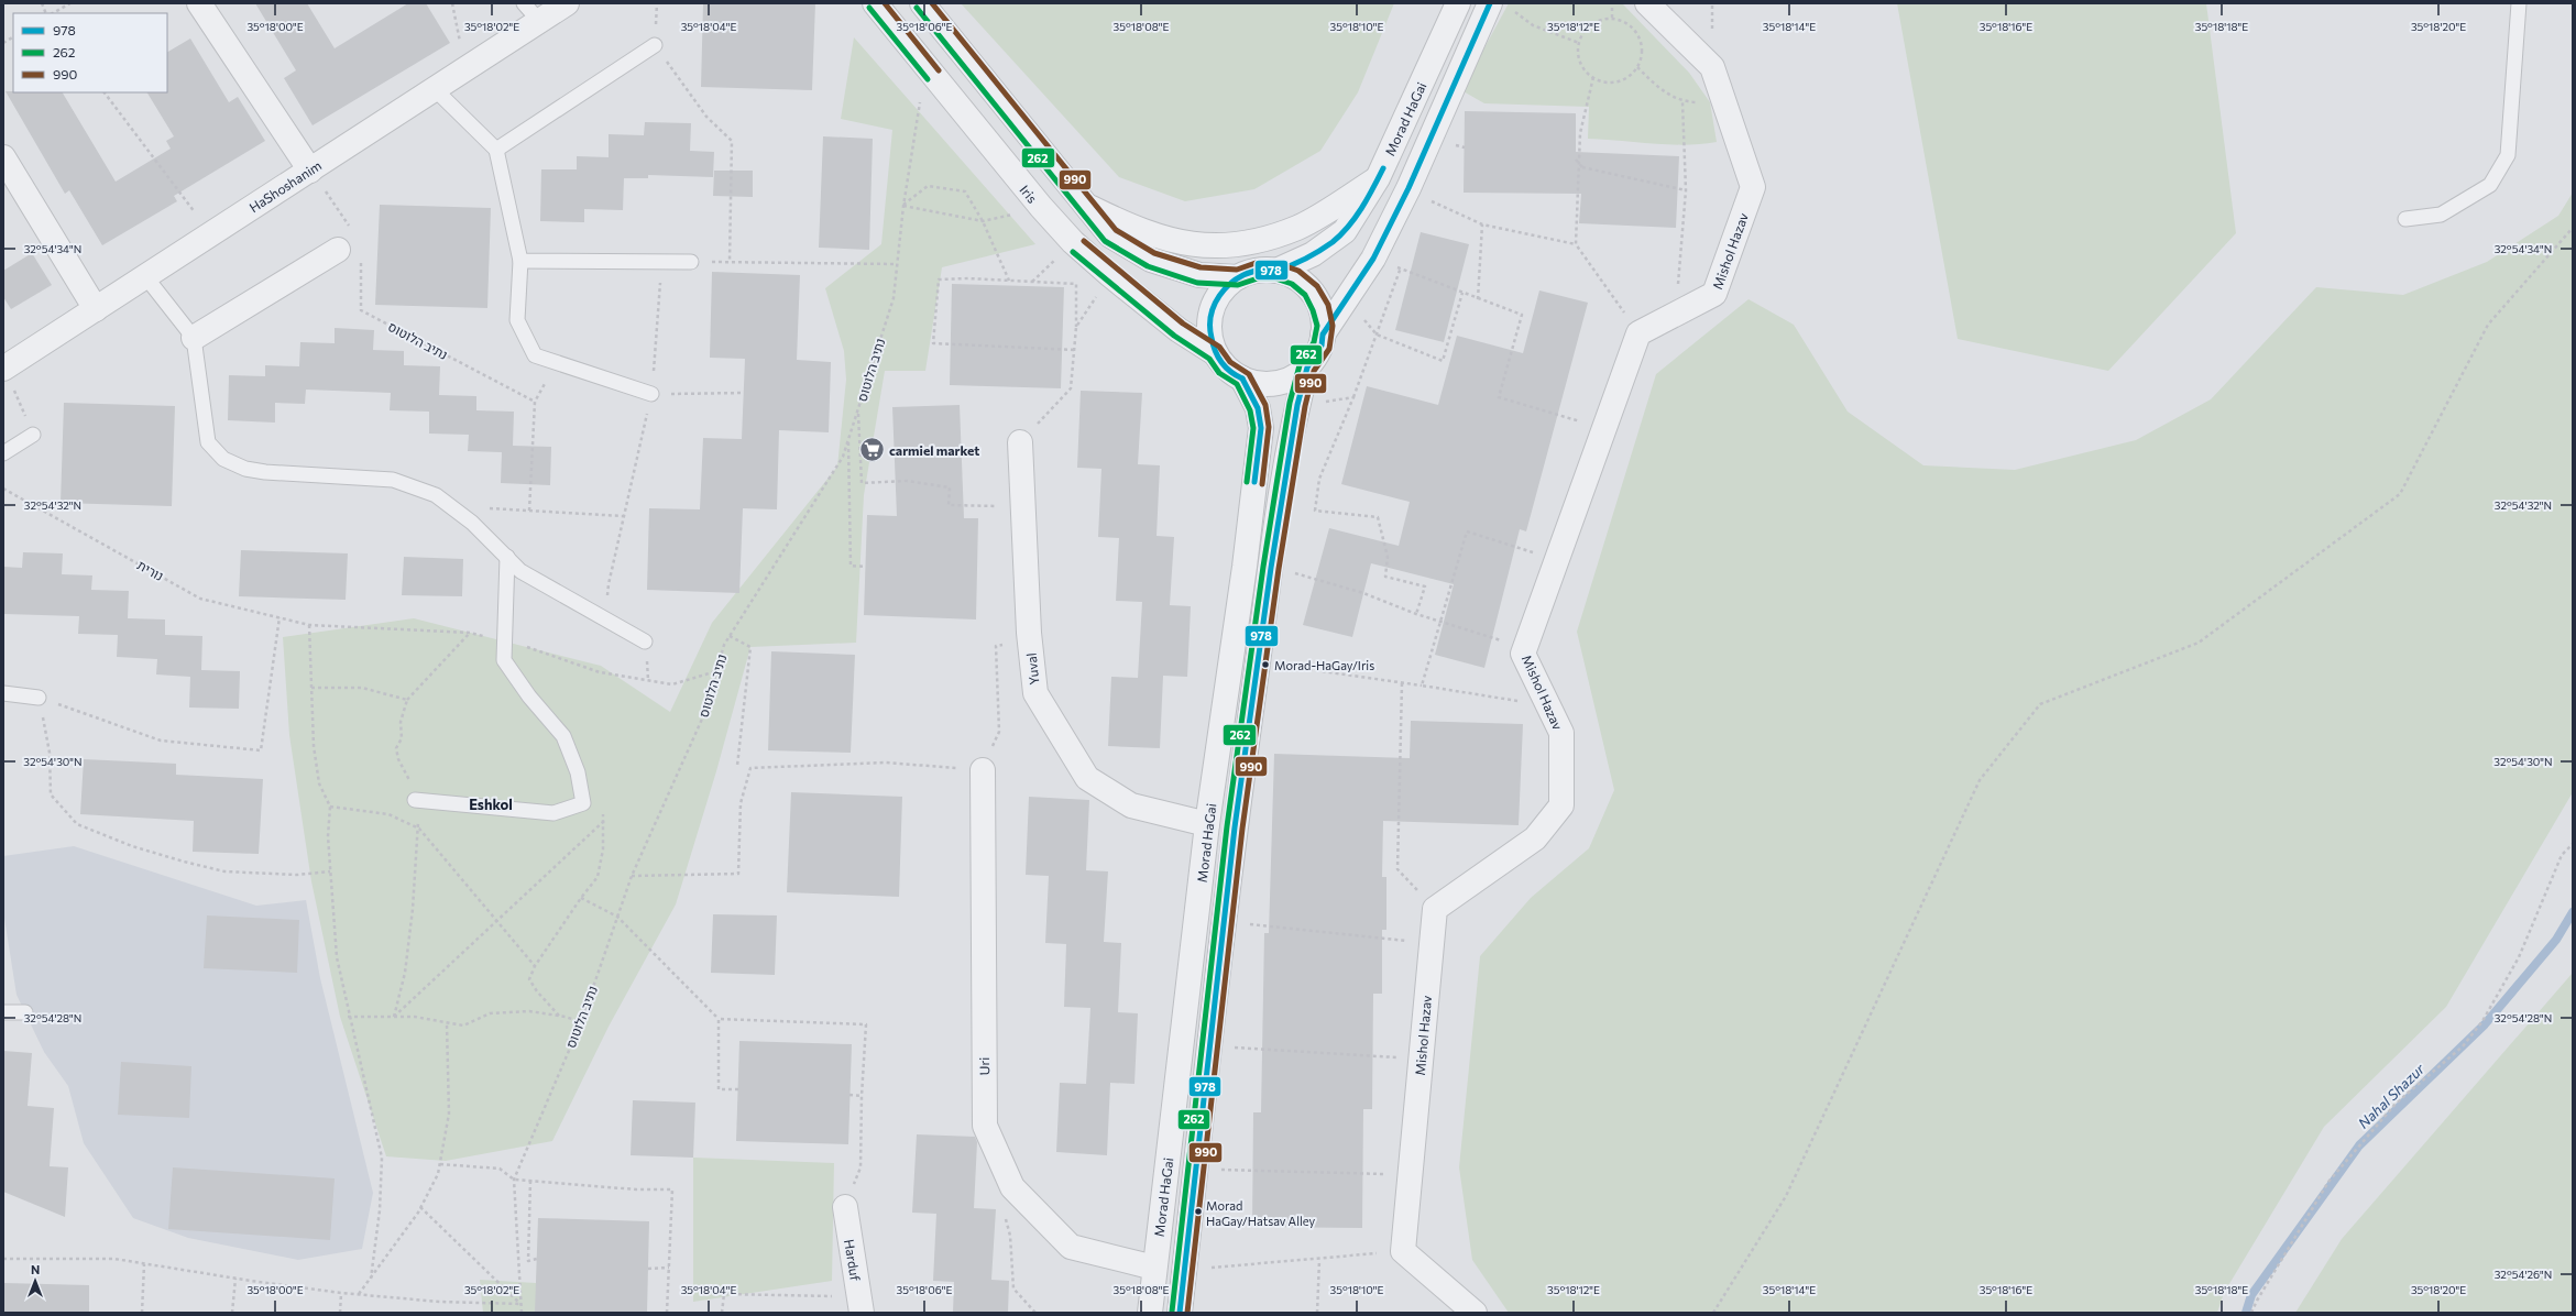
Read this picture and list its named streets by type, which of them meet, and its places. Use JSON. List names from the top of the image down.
{
  "streets": {
    "street": [
      "Morad HaGai",
      "HaShoshanim",
      "Iris",
      "Mishol Hazav",
      "Yuval",
      "Uri",
      "Harduf"
    ],
    "path": ["נתיב הלוטוס", "נורית"]
  },
  "crossings": [
    ["Morad HaGai", "Iris"],
    ["Morad HaGai", "Yuval"],
    ["Morad HaGai", "Uri"],
    ["Iris", "נתיב הלוטוס"]
  ],
  "districts": ["Eshkol"],
  "water": ["Nahal Shazur"],
  "places": {
    "supermarket": ["carmiel market"],
    "other": ["Morad-HaGay/Iris", "Morad HaGay/Hatsav Alley"]
  },
  "lines": ["transit line 978", "transit line 990", "transit line 262"],
  "legend": ["978", "262", "990"],
  "north": "top",
  "coordinates": [
    "35°18'00\"E",
    "35°18'02\"E",
    "35°18'04\"E",
    "35°18'06\"E",
    "35°18'08\"E",
    "35°18'10\"E",
    "35°18'12\"E",
    "35°18'14\"E",
    "35°18'16\"E",
    "35°18'18\"E",
    "35°18'20\"E",
    "32°54'34\"N",
    "32°54'32\"N",
    "32°54'30\"N",
    "32°54'28\"N",
    "32°54'26\"N"
  ]
}
